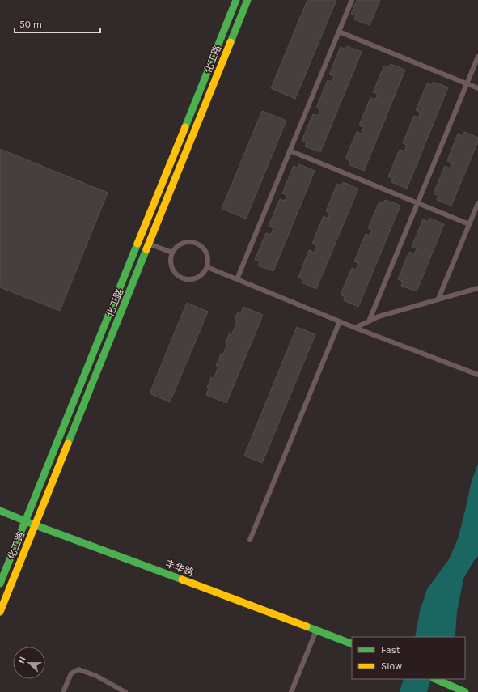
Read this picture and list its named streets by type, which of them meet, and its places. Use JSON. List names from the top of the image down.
{
  "streets": {
    "main road": ["化工路", "丰华路"]
  },
  "crossings": [
    ["化工路", "丰华路"]
  ],
  "legend": ["Fast", "Slow"],
  "scale_bar": "50 m",
  "north": "left"
}
